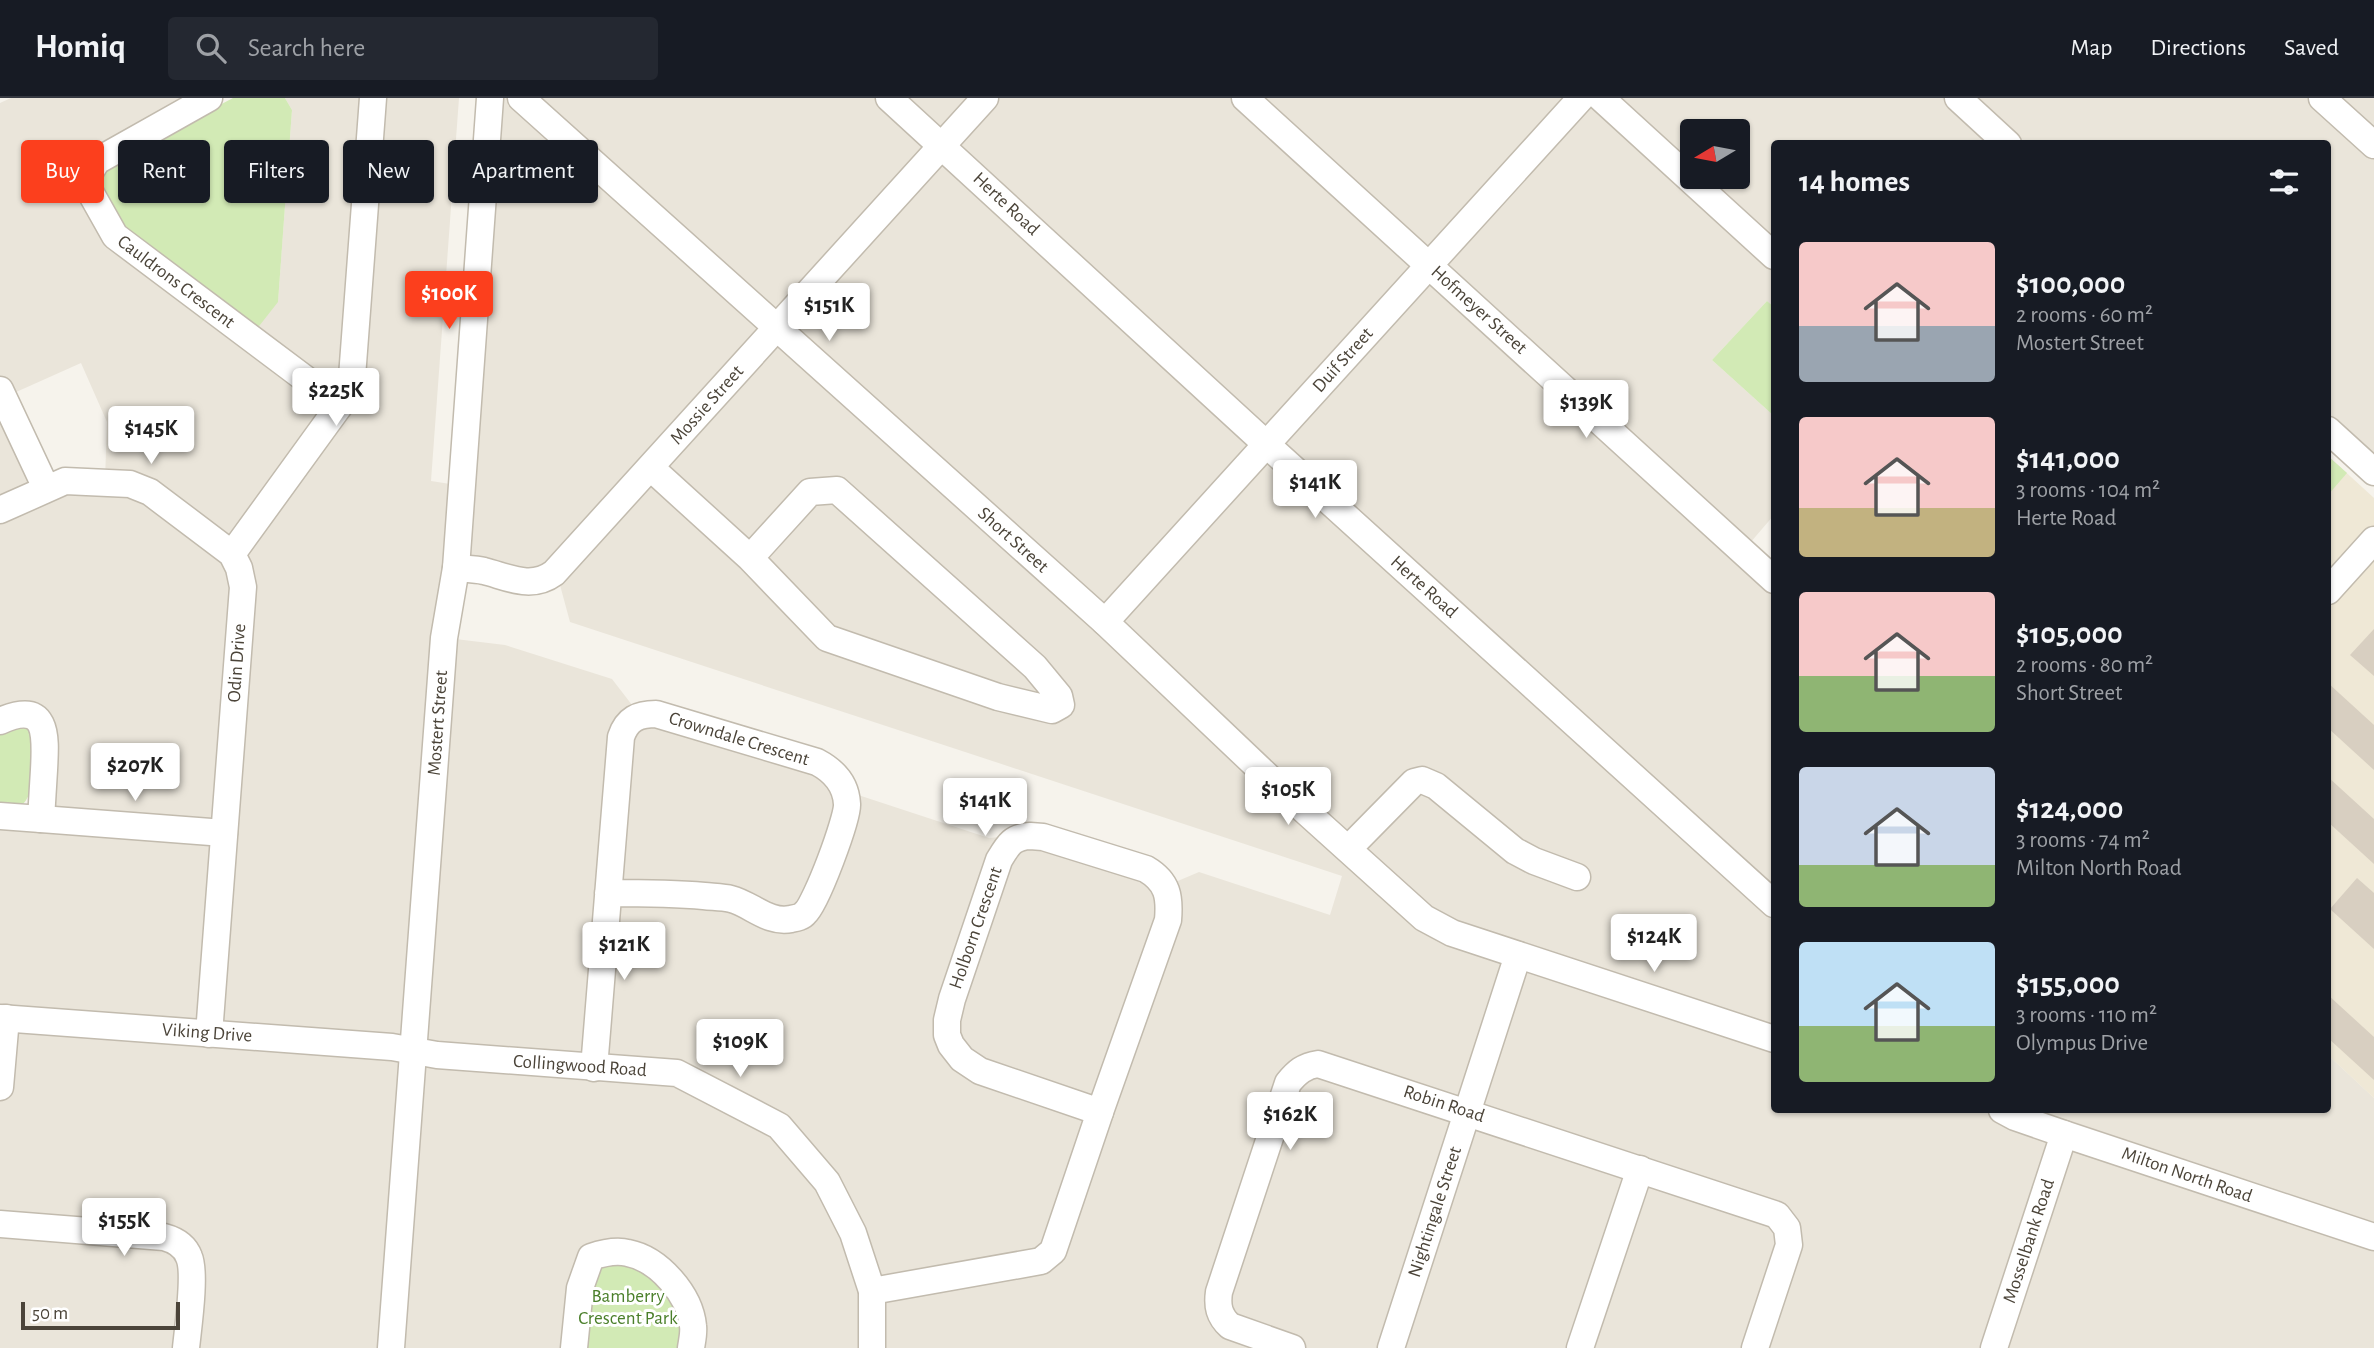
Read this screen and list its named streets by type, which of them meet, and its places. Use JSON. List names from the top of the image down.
{
  "streets": {
    "street": [
      "Herte Road",
      "Cauldrons Crescent",
      "Hofmeyer Street",
      "Duif Street",
      "Mossie Street",
      "Short Street",
      "Odin Drive",
      "Mostert Street",
      "Crowndale Crescent",
      "Holborn Crescent",
      "Viking Drive",
      "Collingwood Road",
      "Robin Road",
      "Milton North Road",
      "Nightingale Street",
      "Mosselbank Road"
    ]
  },
  "crossings": [
    ["Herte Road", "Duif Street"],
    ["Herte Road", "Mossie Street"],
    ["Hofmeyer Street", "Duif Street"],
    ["Duif Street", "Short Street"],
    ["Mossie Street", "Short Street"],
    ["Mossie Street", "Mostert Street"],
    ["Short Street", "Nightingale Street"],
    ["Odin Drive", "Viking Drive"],
    ["Mostert Street", "Viking Drive"],
    ["Mostert Street", "Collingwood Road"],
    ["Crowndale Crescent", "Collingwood Road"],
    ["Holborn Crescent", "Collingwood Road"],
    ["Viking Drive", "Collingwood Road"],
    ["Robin Road", "Nightingale Street"],
    ["Milton North Road", "Mosselbank Road"]
  ],
  "parks": ["Bamberry Crescent Park"],
  "scale_bar": "50 m",
  "north": "left",
  "page": {
    "header": "Homiq",
    "search": "Search here",
    "nav": ["Map", "Directions", "Saved"],
    "chip": [
      "Buy",
      "Rent",
      "Filters",
      "New",
      "Apartment"
    ],
    "heading": "14 homes",
    "list": [
      {
        "name": "$100,000",
        "note": "2 rooms · 60 m² · Mostert Street"
      },
      {
        "name": "$141,000",
        "note": "3 rooms · 104 m² · Herte Road"
      },
      {
        "name": "$105,000",
        "note": "2 rooms · 80 m² · Short Street"
      },
      {
        "name": "$124,000",
        "note": "3 rooms · 74 m² · Milton North Road"
      },
      {
        "name": "$155,000",
        "note": "3 rooms · 110 m² · Olympus Drive"
      }
    ],
    "price": [
      "$100K",
      "$151K",
      "$225K",
      "$139K",
      "$145K",
      "$141K",
      "$207K",
      "$105K",
      "$141K",
      "$124K",
      "$121K",
      "$109K",
      "$162K",
      "$155K"
    ],
    "scale": "50 m"
  }
}
